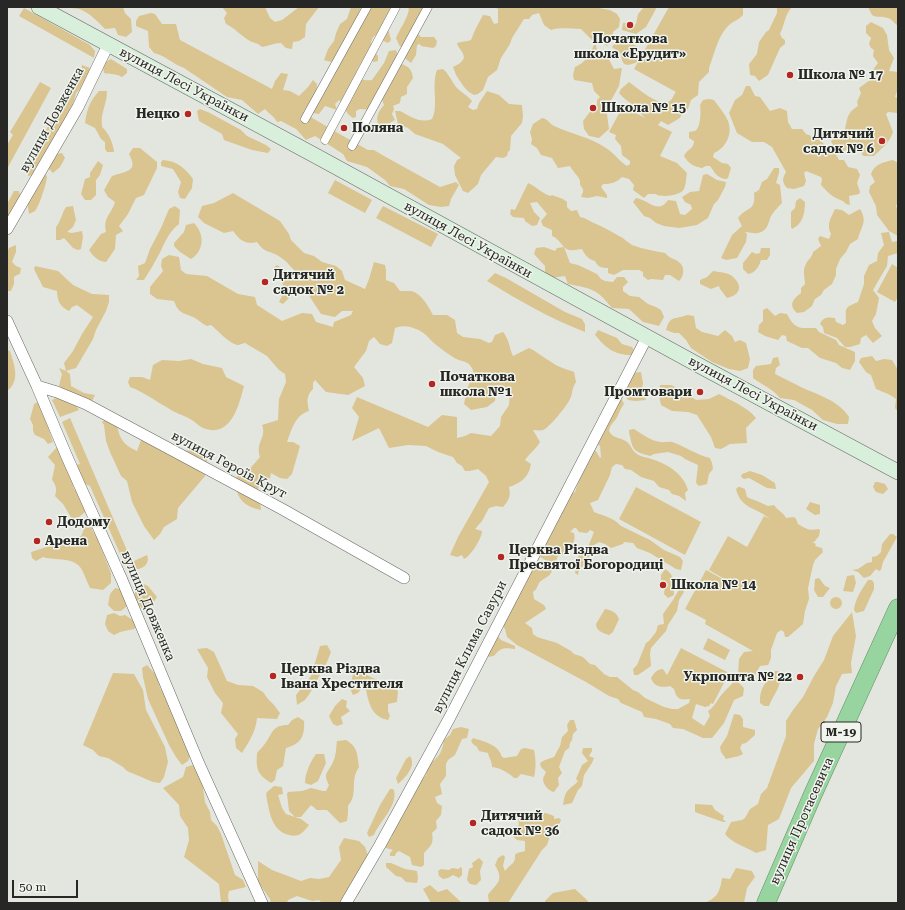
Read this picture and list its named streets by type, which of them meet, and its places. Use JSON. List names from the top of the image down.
{
  "streets": {
    "highway": ["М-19", "вулиця Протасевича"],
    "main road": ["вулиця Лесі Українки"],
    "street": ["вулиця Довженка", "вулиця Героїв Крут", "вулиця Клима Савури"]
  },
  "crossings": [
    ["вулиця Лесі Українки", "вулиця Довженка"],
    ["вулиця Лесі Українки", "вулиця Клима Савури"],
    ["вулиця Довженка", "вулиця Героїв Крут"]
  ],
  "places": [
    "Початкова школа «Ерудит»",
    "Школа № 17",
    "Школа № 15",
    "Нецко",
    "Поляна",
    "Дитячий садок № 6",
    "Дитячий садок № 2",
    "Початкова школа №1",
    "Промтовари",
    "Додому",
    "Арена",
    "Церква Різдва Пресвятої Богородиці",
    "Школа № 14",
    "Церква Різдва Івана Хрестителя",
    "Укрпошта № 22",
    "Дитячий садок № 36"
  ],
  "scale_bar": "50 m"
}
